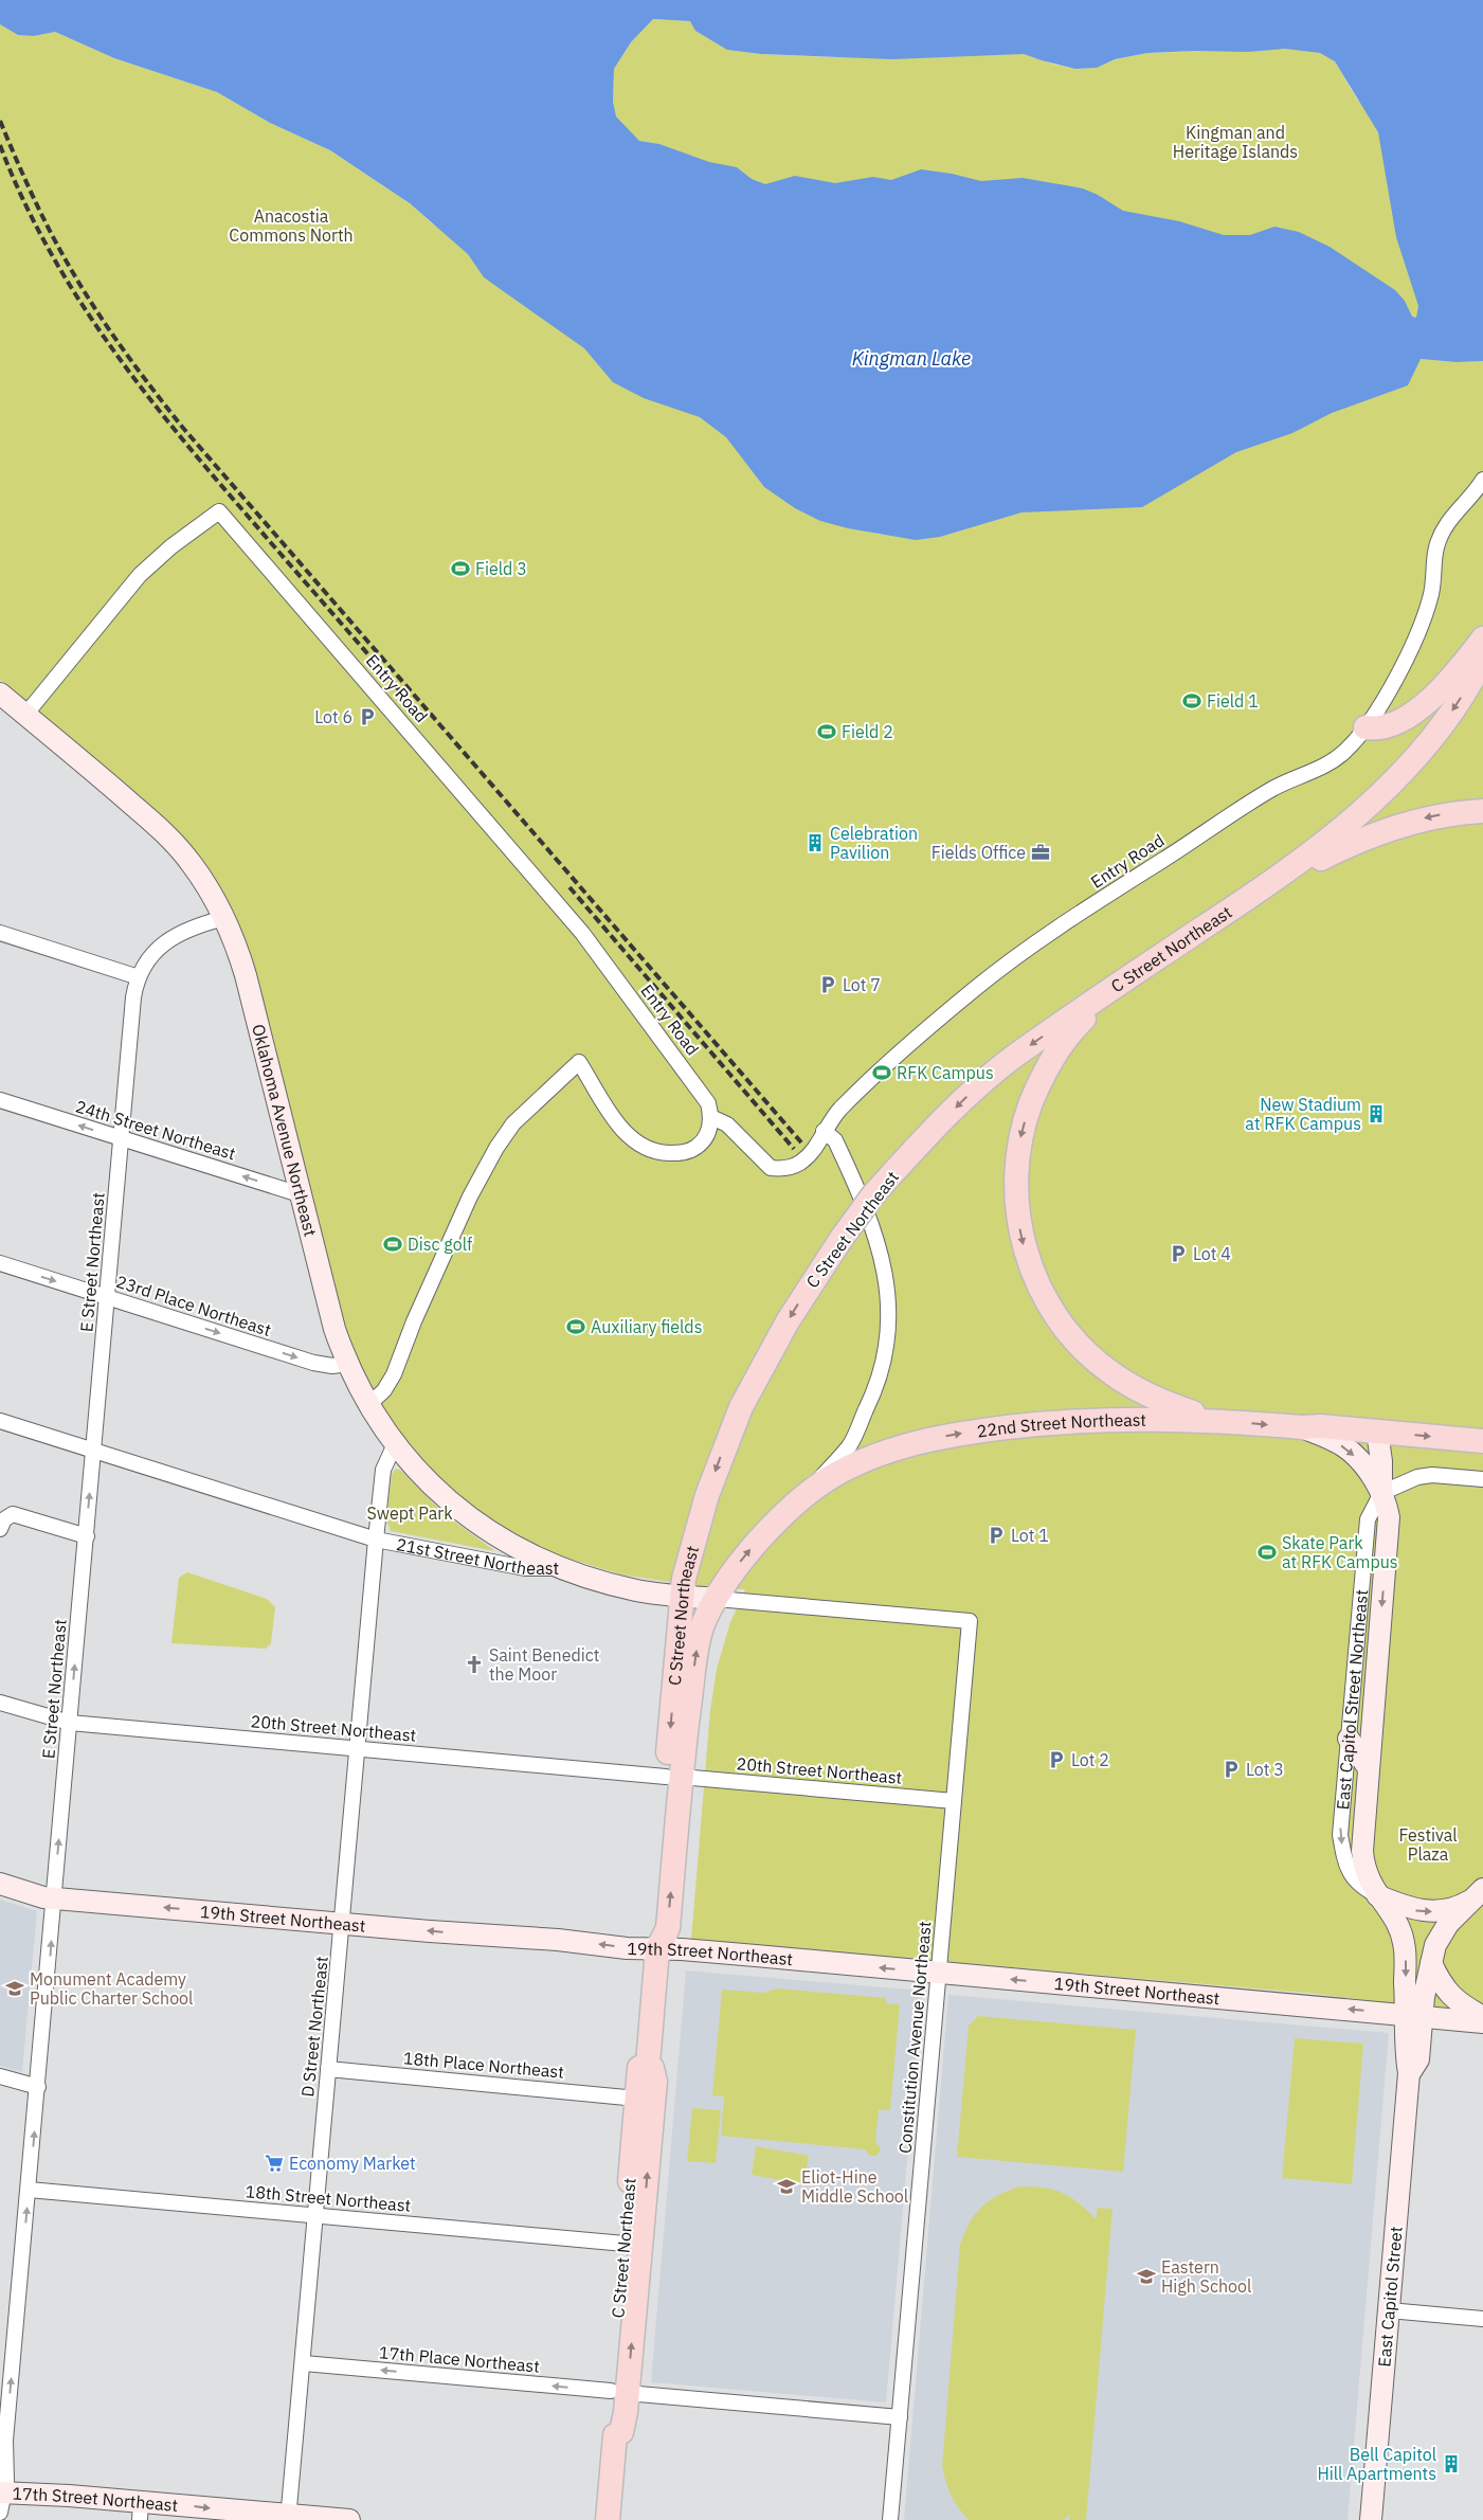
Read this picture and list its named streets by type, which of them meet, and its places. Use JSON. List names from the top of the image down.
{
  "streets": {
    "main road": [
      "C Street Northeast",
      "Oklahoma Avenue Northeast",
      "22nd Street Northeast",
      "21st Street Northeast",
      "East Capitol Street Northeast",
      "19th Street Northeast",
      "East Capitol Street",
      "17th Street Northeast"
    ],
    "street": [
      "Entry Road",
      "24th Street Northeast",
      "E Street Northeast",
      "23rd Place Northeast",
      "20th Street Northeast",
      "D Street Northeast",
      "Constitution Avenue Northeast",
      "18th Place Northeast",
      "18th Street Northeast",
      "17th Place Northeast"
    ]
  },
  "crossings": [
    ["Entry Road", "Oklahoma Avenue Northeast"],
    ["C Street Northeast", "22nd Street Northeast"],
    ["C Street Northeast", "21st Street Northeast"],
    ["C Street Northeast", "20th Street Northeast"],
    ["C Street Northeast", "19th Street Northeast"],
    ["C Street Northeast", "18th Place Northeast"],
    ["C Street Northeast", "18th Street Northeast"],
    ["C Street Northeast", "17th Place Northeast"],
    ["24th Street Northeast", "Oklahoma Avenue Northeast"],
    ["24th Street Northeast", "E Street Northeast"],
    ["Oklahoma Avenue Northeast", "E Street Northeast"],
    ["Oklahoma Avenue Northeast", "23rd Place Northeast"],
    ["Oklahoma Avenue Northeast", "21st Street Northeast"],
    ["Oklahoma Avenue Northeast", "D Street Northeast"],
    ["E Street Northeast", "23rd Place Northeast"],
    ["E Street Northeast", "21st Street Northeast"],
    ["E Street Northeast", "20th Street Northeast"],
    ["E Street Northeast", "19th Street Northeast"],
    ["E Street Northeast", "18th Street Northeast"],
    ["E Street Northeast", "17th Street Northeast"],
    ["22nd Street Northeast", "21st Street Northeast"],
    ["22nd Street Northeast", "East Capitol Street Northeast"],
    ["21st Street Northeast", "D Street Northeast"],
    ["21st Street Northeast", "Constitution Avenue Northeast"],
    ["East Capitol Street Northeast", "19th Street Northeast"],
    ["East Capitol Street Northeast", "East Capitol Street"],
    ["20th Street Northeast", "D Street Northeast"],
    ["20th Street Northeast", "Constitution Avenue Northeast"],
    ["19th Street Northeast", "D Street Northeast"],
    ["19th Street Northeast", "Constitution Avenue Northeast"],
    ["D Street Northeast", "18th Place Northeast"],
    ["D Street Northeast", "18th Street Northeast"],
    ["D Street Northeast", "17th Place Northeast"],
    ["D Street Northeast", "17th Street Northeast"],
    ["Constitution Avenue Northeast", "17th Place Northeast"]
  ],
  "one_way": [
    "24th Street Northeast",
    "E Street Northeast",
    "23rd Place Northeast",
    "22nd Street Northeast",
    "19th Street Northeast",
    "17th Place Northeast",
    "17th Street Northeast"
  ],
  "water": ["Kingman Lake"],
  "parks": [
    "Kingman and Heritage Islands",
    "Anacostia Commons North",
    "Swept Park",
    "Festival Plaza"
  ],
  "places": {
    "sports": [
      "Field 3",
      "Field 1",
      "Field 2",
      "RFK Campus",
      "Disc golf",
      "Auxiliary fields",
      "Skate Park at RFK Campus"
    ],
    "parking": [
      "Lot 6",
      "Lot 7",
      "Lot 4",
      "Lot 1",
      "Lot 2",
      "Lot 3"
    ],
    "building": ["Celebration Pavilion", "New Stadium at RFK Campus", "Bell Capitol Hill Apartments"],
    "office": ["Fields Office"],
    "church": ["Saint Benedict the Moor"],
    "school or university": ["Monument Academy Public Charter School", "Eliot-Hine Middle School", "Eastern High School"],
    "supermarket": ["Economy Market"]
  }
}
